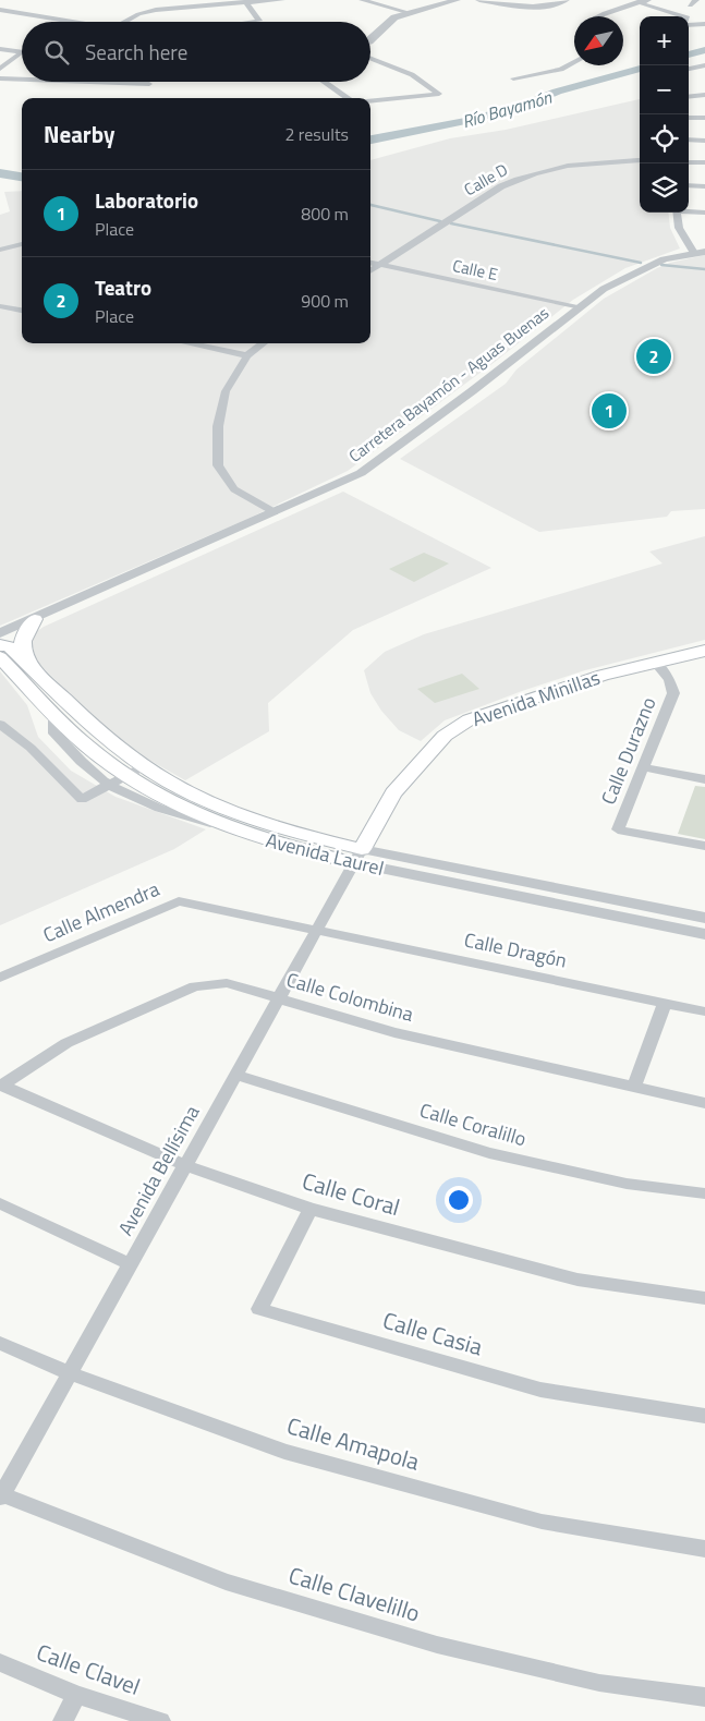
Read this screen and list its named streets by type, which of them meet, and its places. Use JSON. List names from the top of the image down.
{
  "streets": {
    "main road": ["Avenida Minillas", "Avenida Laurel"],
    "street": [
      "Calle D",
      "Calle E",
      "Carretera Bayamón - Aguas Buenas",
      "Calle Durazno",
      "Calle Almendra",
      "Calle Dragón",
      "Calle Colombina",
      "Calle Coralillo",
      "Avenida Bellísima",
      "Calle Coral",
      "Calle Casia",
      "Calle Amapola",
      "Calle Clavelillo",
      "Calle Clavel"
    ]
  },
  "crossings": [
    ["Calle D", "Calle E"],
    ["Calle E", "Carretera Bayamón - Aguas Buenas"],
    ["Avenida Minillas", "Calle Durazno"],
    ["Avenida Minillas", "Avenida Laurel"],
    ["Avenida Minillas", "Avenida Bellísima"],
    ["Avenida Laurel", "Avenida Bellísima"],
    ["Calle Almendra", "Calle Dragón"],
    ["Calle Almendra", "Avenida Bellísima"],
    ["Calle Dragón", "Avenida Bellísima"],
    ["Calle Colombina", "Avenida Bellísima"],
    ["Calle Colombina", "Calle Coral"],
    ["Calle Coralillo", "Avenida Bellísima"],
    ["Avenida Bellísima", "Calle Coral"],
    ["Avenida Bellísima", "Calle Amapola"],
    ["Avenida Bellísima", "Calle Clavelillo"],
    ["Calle Coral", "Calle Casia"]
  ],
  "water": ["Río Bayamón"],
  "north": "bottom left",
  "page": {
    "map_buttons": ["+", "−"],
    "search": "Search here",
    "heading": ["Nearby", "2 results"],
    "list": [
      {
        "mark": "1",
        "name": "Laboratorio",
        "note": "Place",
        "value": "800 m"
      },
      {
        "mark": "2",
        "name": "Teatro",
        "note": "Place",
        "value": "900 m"
      }
    ],
    "pins": ["2", "1"]
  }
}
